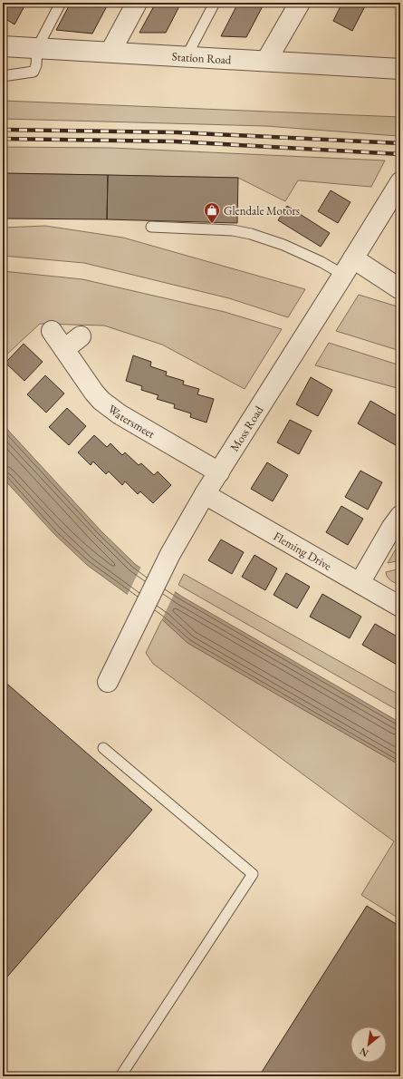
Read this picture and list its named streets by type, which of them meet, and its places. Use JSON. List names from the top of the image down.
{
  "streets": {
    "street": [
      "Station Road",
      "Watersmeet",
      "Moss Road",
      "Fleming Drive"
    ]
  },
  "crossings": [
    ["Watersmeet", "Moss Road"],
    ["Moss Road", "Fleming Drive"]
  ],
  "places": {
    "shop": ["Glendale Motors"]
  },
  "north": "bottom left"
}
